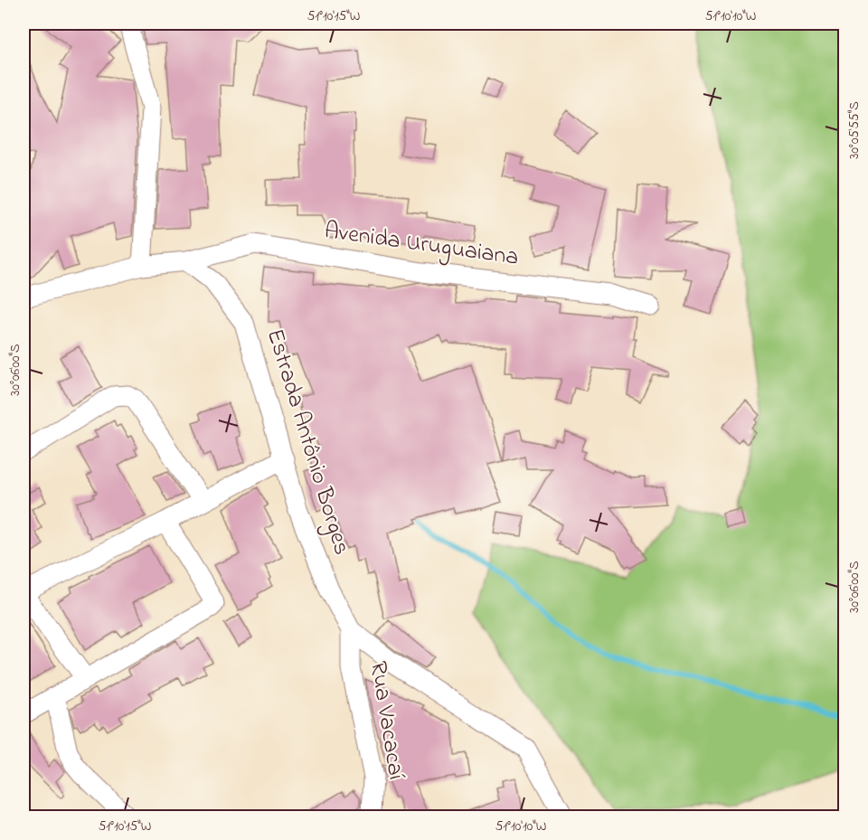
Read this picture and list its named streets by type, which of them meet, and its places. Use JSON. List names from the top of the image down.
{
  "streets": {
    "street": ["Avenida Uruguaiana", "Estrada Antônio Borges", "Rua Vacacaí"]
  },
  "crossings": [
    ["Avenida Uruguaiana", "Estrada Antônio Borges"],
    ["Estrada Antônio Borges", "Rua Vacacaí"]
  ],
  "coordinates": [
    "51°10'15\"W",
    "51°10'10\"W",
    "30°05'55\"S",
    "30°06'00\"S"
  ]
}
